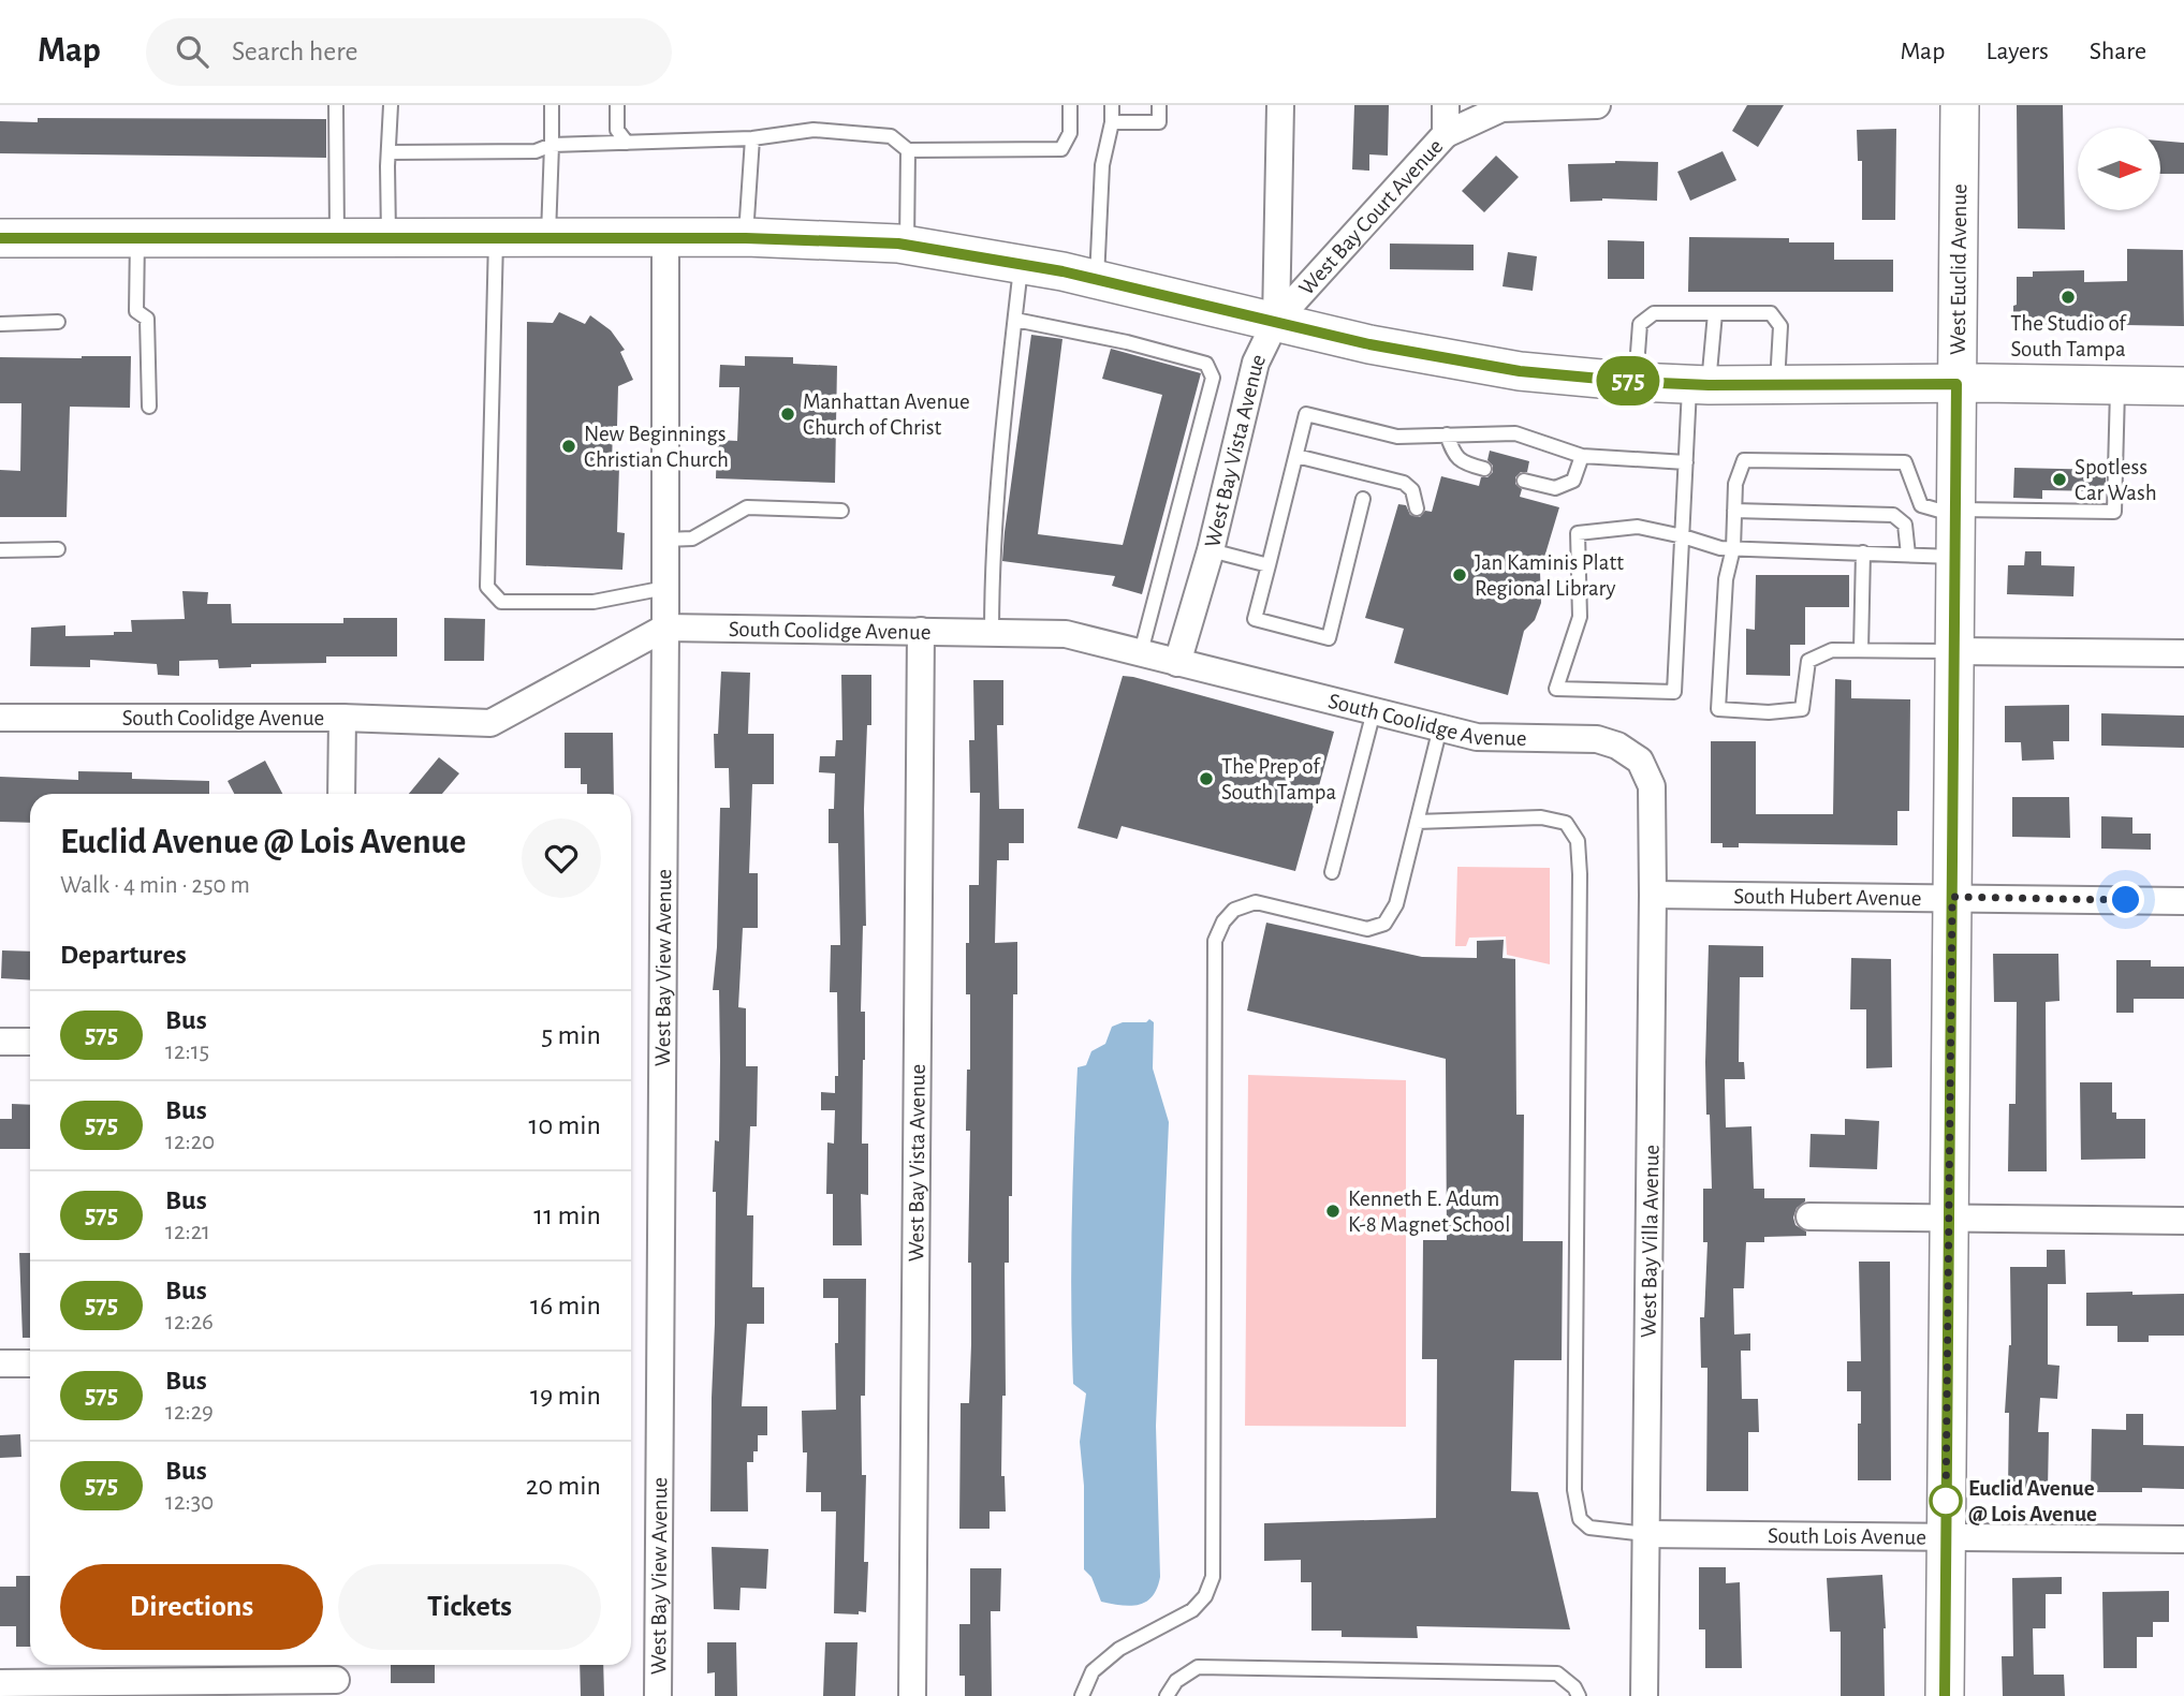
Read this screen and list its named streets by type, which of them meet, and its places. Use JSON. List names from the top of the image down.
{
  "streets": {
    "main road": ["West Euclid Avenue"],
    "street": [
      "West Bay Court Avenue",
      "West Bay Vista Avenue",
      "South Coolidge Avenue",
      "South Hubert Avenue",
      "West Bay View Avenue",
      "West Bay Villa Avenue",
      "South Lois Avenue"
    ]
  },
  "crossings": [
    ["West Bay Court Avenue", "West Bay Vista Avenue"],
    ["West Euclid Avenue", "South Hubert Avenue"],
    ["West Euclid Avenue", "South Lois Avenue"],
    ["West Bay Vista Avenue", "South Coolidge Avenue"],
    ["South Coolidge Avenue", "West Bay View Avenue"],
    ["South Coolidge Avenue", "West Bay Villa Avenue"],
    ["South Hubert Avenue", "West Bay Villa Avenue"],
    ["West Bay Villa Avenue", "South Lois Avenue"]
  ],
  "places": [
    "The Studio of South Tampa",
    "Manhattan Avenue Church of Christ",
    "New Beginnings Christian Church",
    "Spotless Car Wash",
    "Jan Kaminis Platt Regional Library",
    "The Prep of South Tampa",
    "Kenneth E. Adum K-8 Magnet School",
    "Euclid Avenue @ Lois Avenue"
  ],
  "lines": ["bus line 575"],
  "north": "right",
  "page": {
    "header": "Map",
    "search": "Search here",
    "nav": ["Map", "Layers", "Share"],
    "on_map": "575",
    "heading": [
      ["Euclid Avenue @ Lois Avenue", "Walk · 4 min · 250 m"],
      "Departures"
    ],
    "list": [
      {
        "mark": "575",
        "name": "Bus",
        "note": "12:15",
        "value": "5 min"
      },
      {
        "mark": "575",
        "name": "Bus",
        "note": "12:20",
        "value": "10 min"
      },
      {
        "mark": "575",
        "name": "Bus",
        "note": "12:21",
        "value": "11 min"
      },
      {
        "mark": "575",
        "name": "Bus",
        "note": "12:26",
        "value": "16 min"
      },
      {
        "mark": "575",
        "name": "Bus",
        "note": "12:29",
        "value": "19 min"
      },
      {
        "mark": "575",
        "name": "Bus",
        "note": "12:30",
        "value": "20 min"
      }
    ],
    "buttons": ["Directions", "Tickets"]
  }
}
